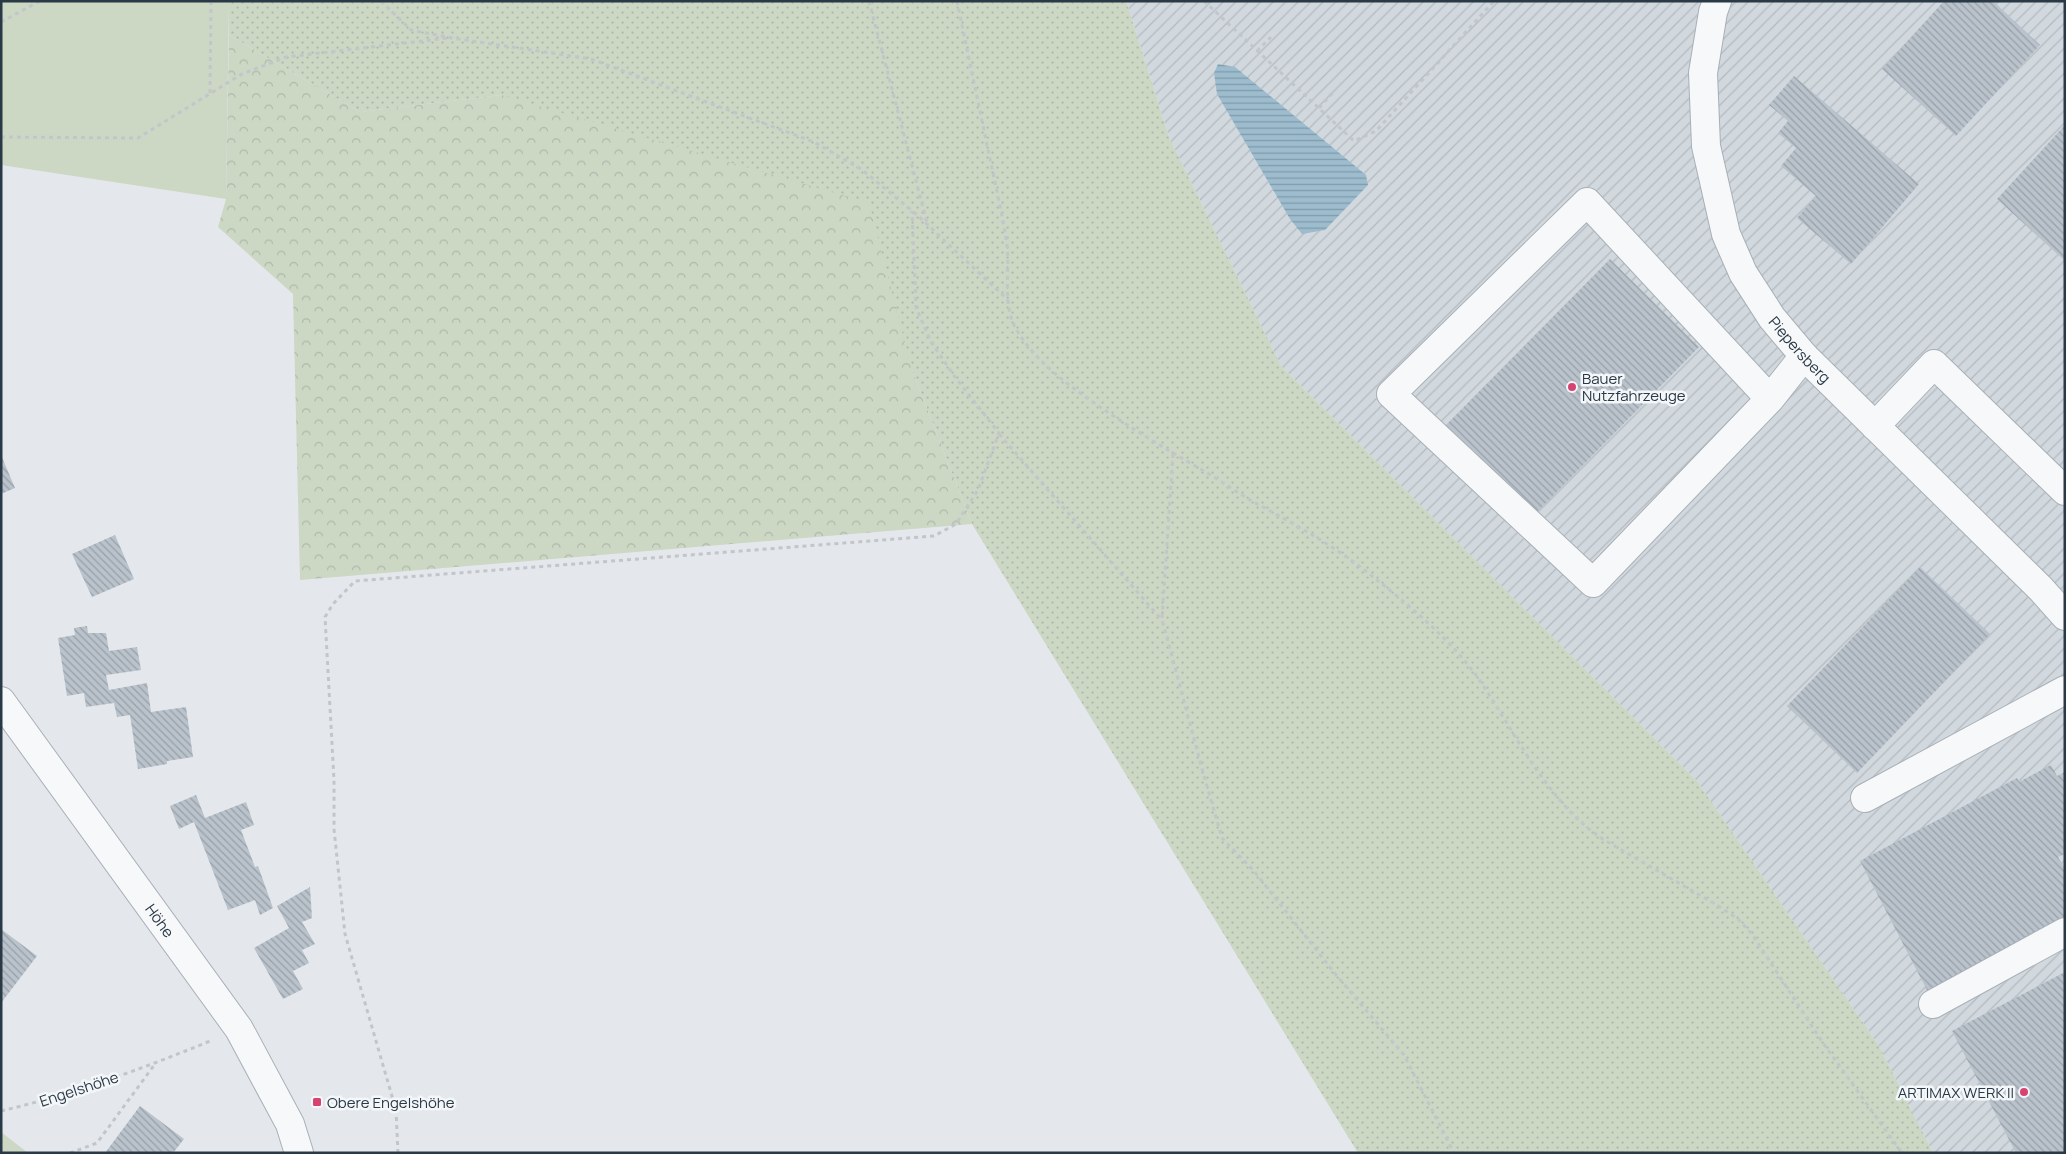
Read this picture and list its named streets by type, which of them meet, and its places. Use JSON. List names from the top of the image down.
{
  "streets": {
    "street": ["Piepersberg", "Höhe"],
    "path": ["Engelshöhe"]
  },
  "crossings": [
    ["Höhe", "Engelshöhe"]
  ],
  "places": {
    "other": ["Bauer Nutzfahrzeuge", "ARTIMAX WERK II"],
    "transit": ["Obere Engelshöhe"]
  }
}
